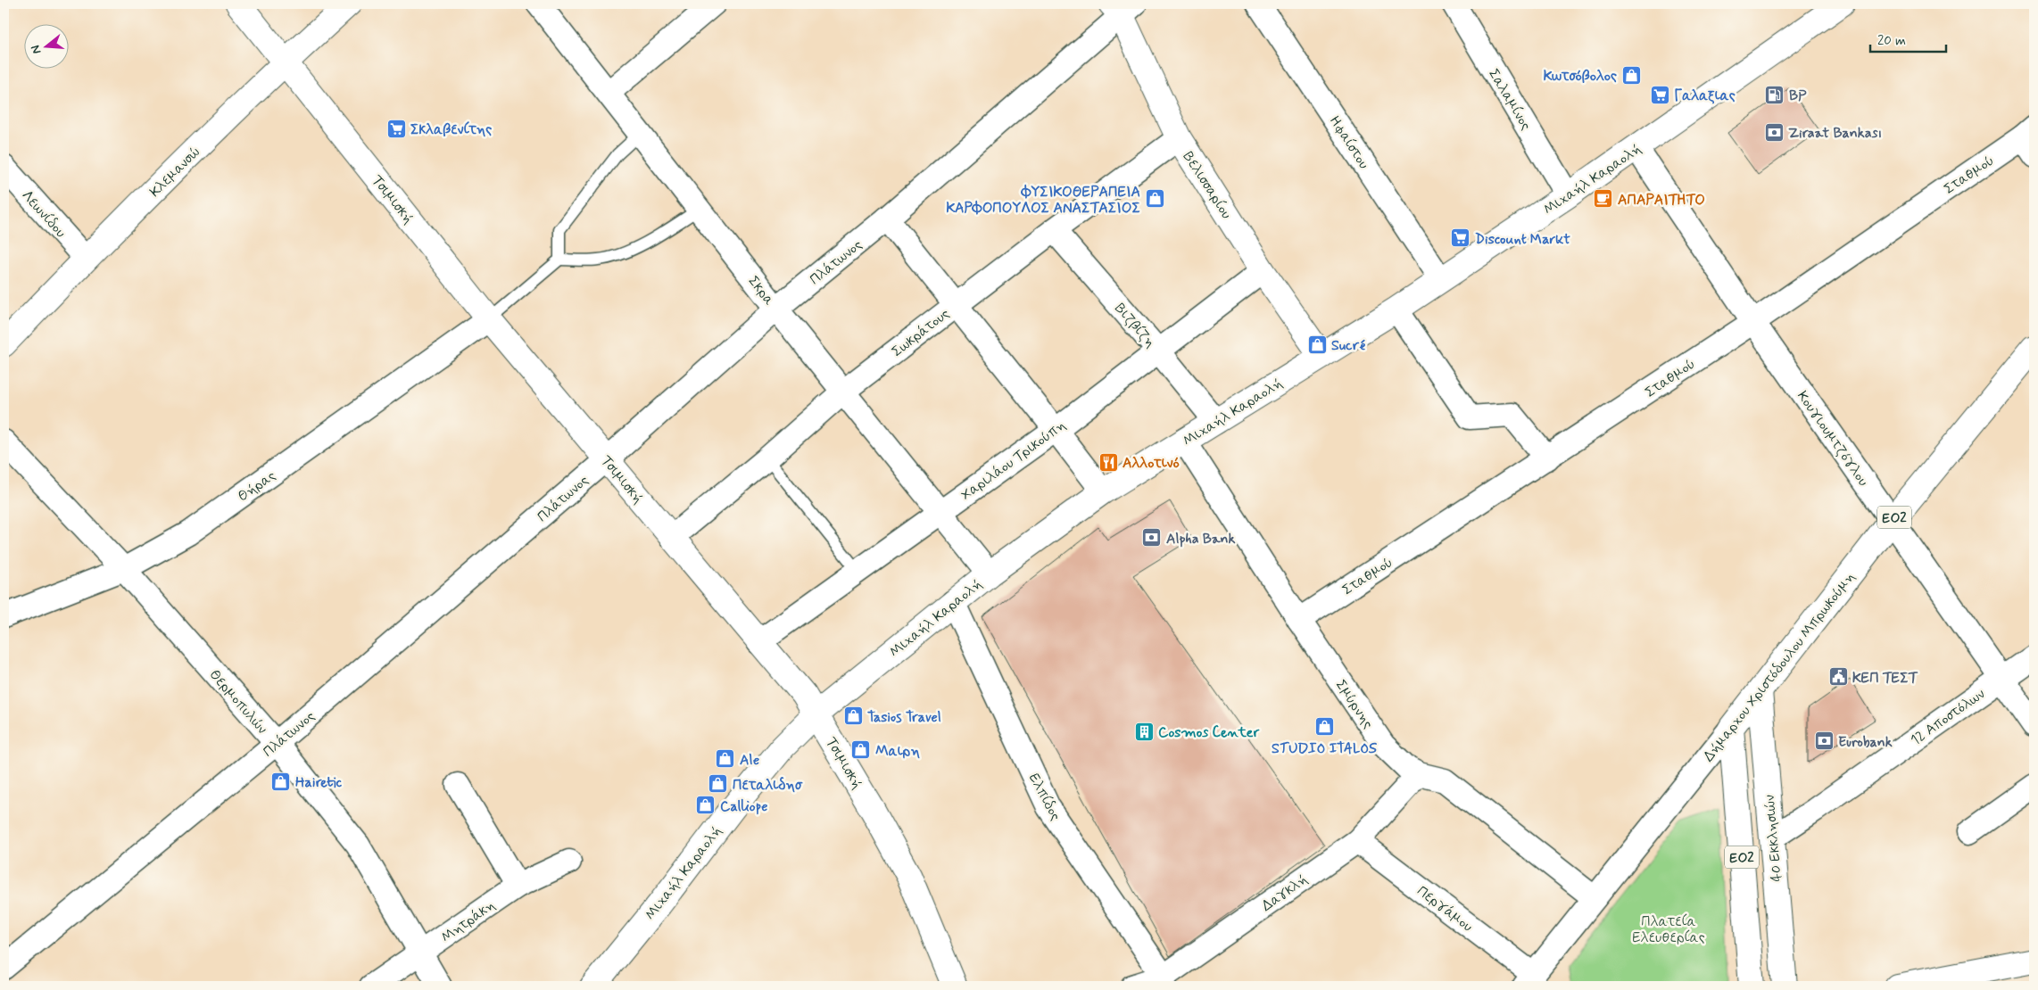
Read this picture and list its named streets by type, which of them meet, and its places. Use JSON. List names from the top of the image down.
{
  "streets": {
    "main road": [
      "Κλεμανσώ",
      "Μιχαήλ Καραολή",
      "Βελισσαρίου",
      "Τσιμισκή",
      "ΕΟ2",
      "Δήμαρχου Χριστόδουλου Μπρωκούμη",
      "40 Εκκλησιών"
    ],
    "street": [
      "Σαλαμίνος",
      "Ηφαίστου",
      "Σταθμού",
      "Λεωνίδου",
      "Πλάτωνος",
      "Σκρα",
      "Βιζβίζη",
      "Σωκράτους",
      "Κουγιουμτζόγλου",
      "Χαριλάου Τρικούπη",
      "Θήρας",
      "Θερμοπυλών",
      "Σμύρνης",
      "12 Αποστόλων",
      "Ελπίδος",
      "Δαγκλή",
      "Περγάμου",
      "Μητράκη"
    ]
  },
  "crossings": [
    ["Σαλαμίνος", "Μιχαήλ Καραολή"],
    ["Ηφαίστου", "Μιχαήλ Καραολή"],
    ["Κλεμανσώ", "Τσιμισκή"],
    ["Κλεμανσώ", "Λεωνίδου"],
    ["Σταθμού", "Κουγιουμτζόγλου"],
    ["Σταθμού", "Σμύρνης"],
    ["Μιχαήλ Καραολή", "Βελισσαρίου"],
    ["Μιχαήλ Καραολή", "Τσιμισκή"],
    ["Μιχαήλ Καραολή", "Σκρα"],
    ["Μιχαήλ Καραολή", "Βιζβίζη"],
    ["Μιχαήλ Καραολή", "Κουγιουμτζόγλου"],
    ["Μιχαήλ Καραολή", "Σμύρνης"],
    ["Μιχαήλ Καραολή", "Ελπίδος"],
    ["Βελισσαρίου", "Πλάτωνος"],
    ["Βελισσαρίου", "Σωκράτους"],
    ["Βελισσαρίου", "Χαριλάου Τρικούπη"],
    ["Τσιμισκή", "Πλάτωνος"],
    ["Τσιμισκή", "Σωκράτους"],
    ["Τσιμισκή", "Χαριλάου Τρικούπη"],
    ["Τσιμισκή", "Θήρας"],
    ["Πλάτωνος", "Σκρα"],
    ["Πλάτωνος", "Θερμοπυλών"],
    ["Σκρα", "Σωκράτους"],
    ["Σκρα", "Χαριλάου Τρικούπη"],
    ["Βιζβίζη", "Σωκράτους"],
    ["Βιζβίζη", "Χαριλάου Τρικούπη"],
    ["Κουγιουμτζόγλου", "Δήμαρχου Χριστόδουλου Μπρωκούμη"],
    ["Κουγιουμτζόγλου", "12 Αποστόλων"],
    ["Θήρας", "Θερμοπυλών"],
    ["ΕΟ2", "Δήμαρχου Χριστόδουλου Μπρωκούμη"],
    ["Δήμαρχου Χριστόδουλου Μπρωκούμη", "Σμύρνης"],
    ["Δήμαρχου Χριστόδουλου Μπρωκούμη", "40 Εκκλησιών"],
    ["Δήμαρχου Χριστόδουλου Μπρωκούμη", "Περγάμου"],
    ["Θερμοπυλών", "Μητράκη"],
    ["Σμύρνης", "Δαγκλή"],
    ["12 Αποστόλων", "40 Εκκλησιών"],
    ["Ελπίδος", "Δαγκλή"],
    ["Δαγκλή", "Περγάμου"]
  ],
  "parks": ["Πλατεία Ελευθερίας"],
  "places": {
    "shop": [
      "Κωτσόβολος",
      "ΦΥΣΙΚΟΘΕΡΑΠΕΙΑ ΚΑΡΦΟΠΟΥΛΟΣ ΑΝΑΣΤΑΣΙΟΣ",
      "Sucré",
      "Tasios Travel",
      "STUDIO ITALOS",
      "Μαιρη",
      "Ale",
      "Hairetic",
      "Πεταλιδησ",
      "Calliope"
    ],
    "supermarket": ["Γαλαξιας", "Σκλαβενίτης", "Discount Markt"],
    "fuel station": ["BP"],
    "bank": ["Ziraat Bankası", "Alpha Bank", "Eurobank"],
    "cafe": ["ΑΠΑΡΑΙΤΗΤΟ"],
    "restaurant": ["Αλλοτινό"],
    "public building": ["ΚΕΠ ΤΕΣΤ"],
    "building": ["Cosmos Center"]
  },
  "scale_bar": "20 m",
  "north": "left"
}
